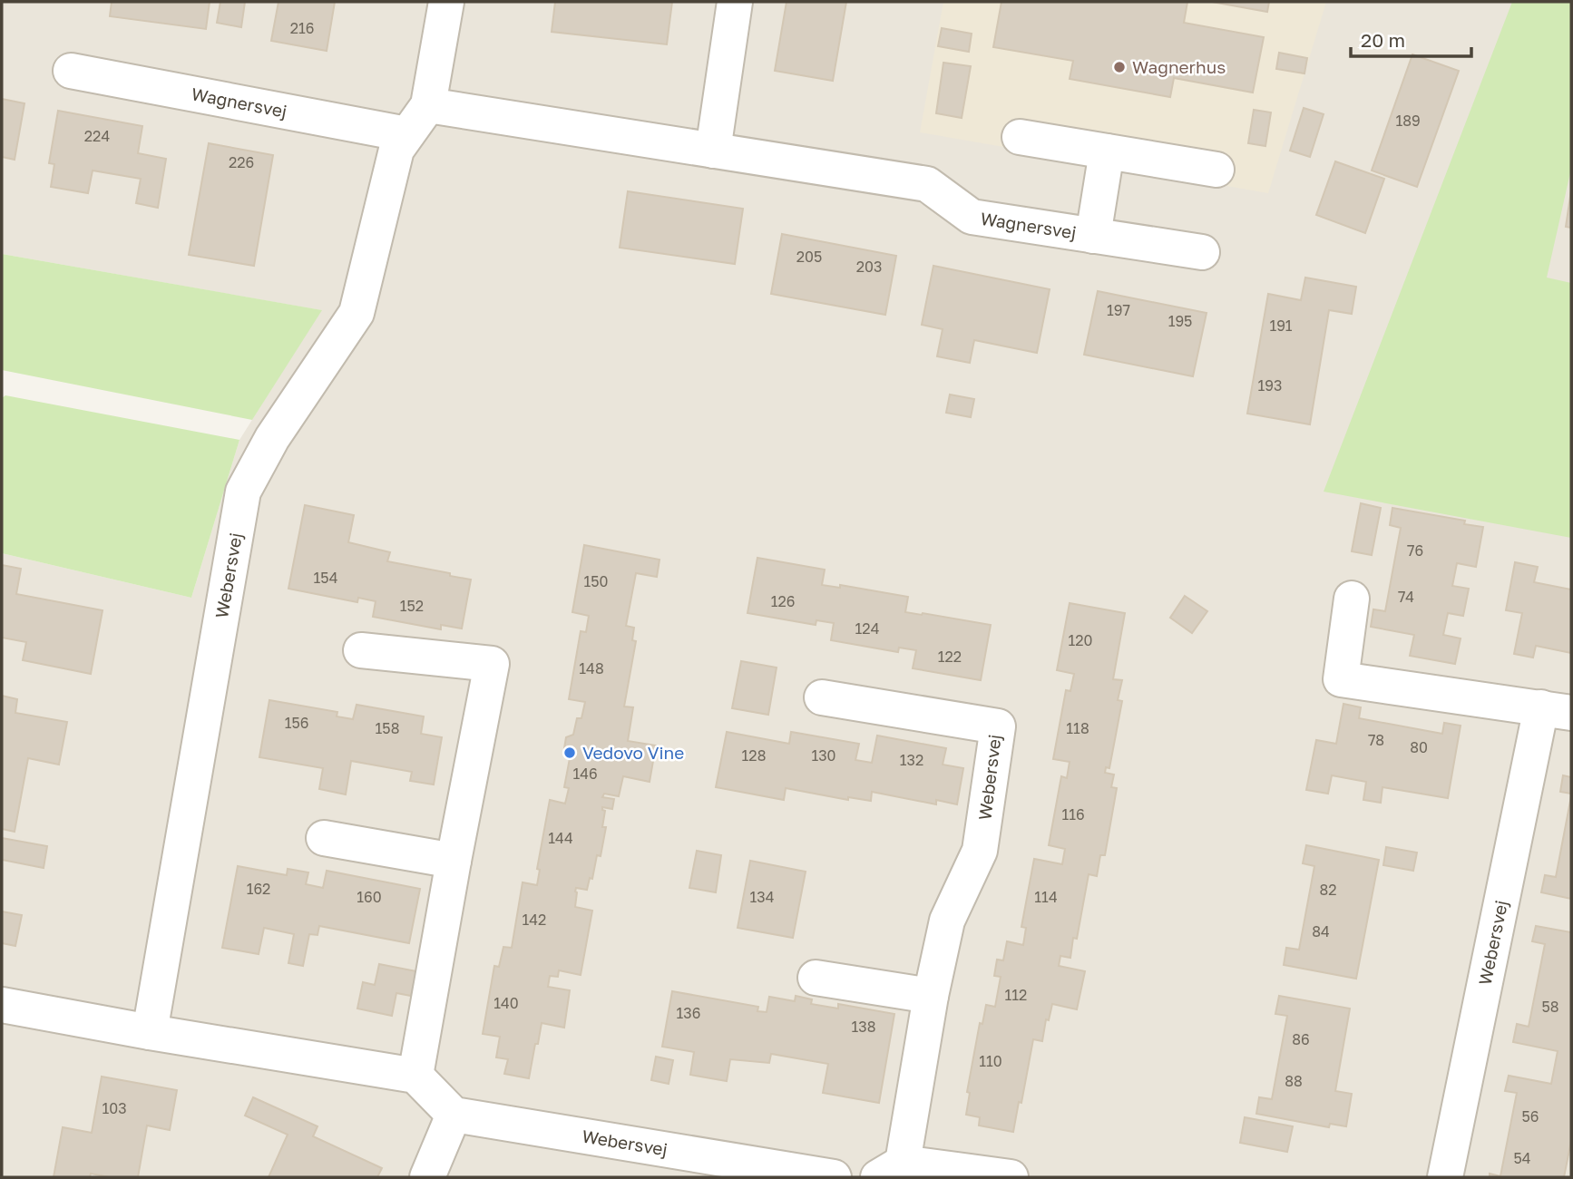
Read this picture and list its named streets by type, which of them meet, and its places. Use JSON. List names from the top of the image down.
{
  "streets": {
    "street": ["Wagnersvej", "Webersvej"]
  },
  "crossings": [
    ["Wagnersvej", "Webersvej"]
  ],
  "places": ["Wagnerhus", "Vedovo Vine"],
  "house_numbers": [
    "216",
    "189",
    "224",
    "226",
    "205",
    "203",
    "197",
    "195",
    "191",
    "193",
    "76",
    "154",
    "150",
    "74",
    "126",
    "152",
    "124",
    "120",
    "122",
    "148",
    "156",
    "158",
    "118",
    "78",
    "80",
    "128",
    "130",
    "132",
    "146",
    "116",
    "144",
    "162",
    "82",
    "160",
    "134",
    "114",
    "142",
    "84",
    "112",
    "140",
    "58",
    "136",
    "138",
    "86",
    "110",
    "88",
    "103",
    "56",
    "54"
  ],
  "scale_bar": "20 m"
}
